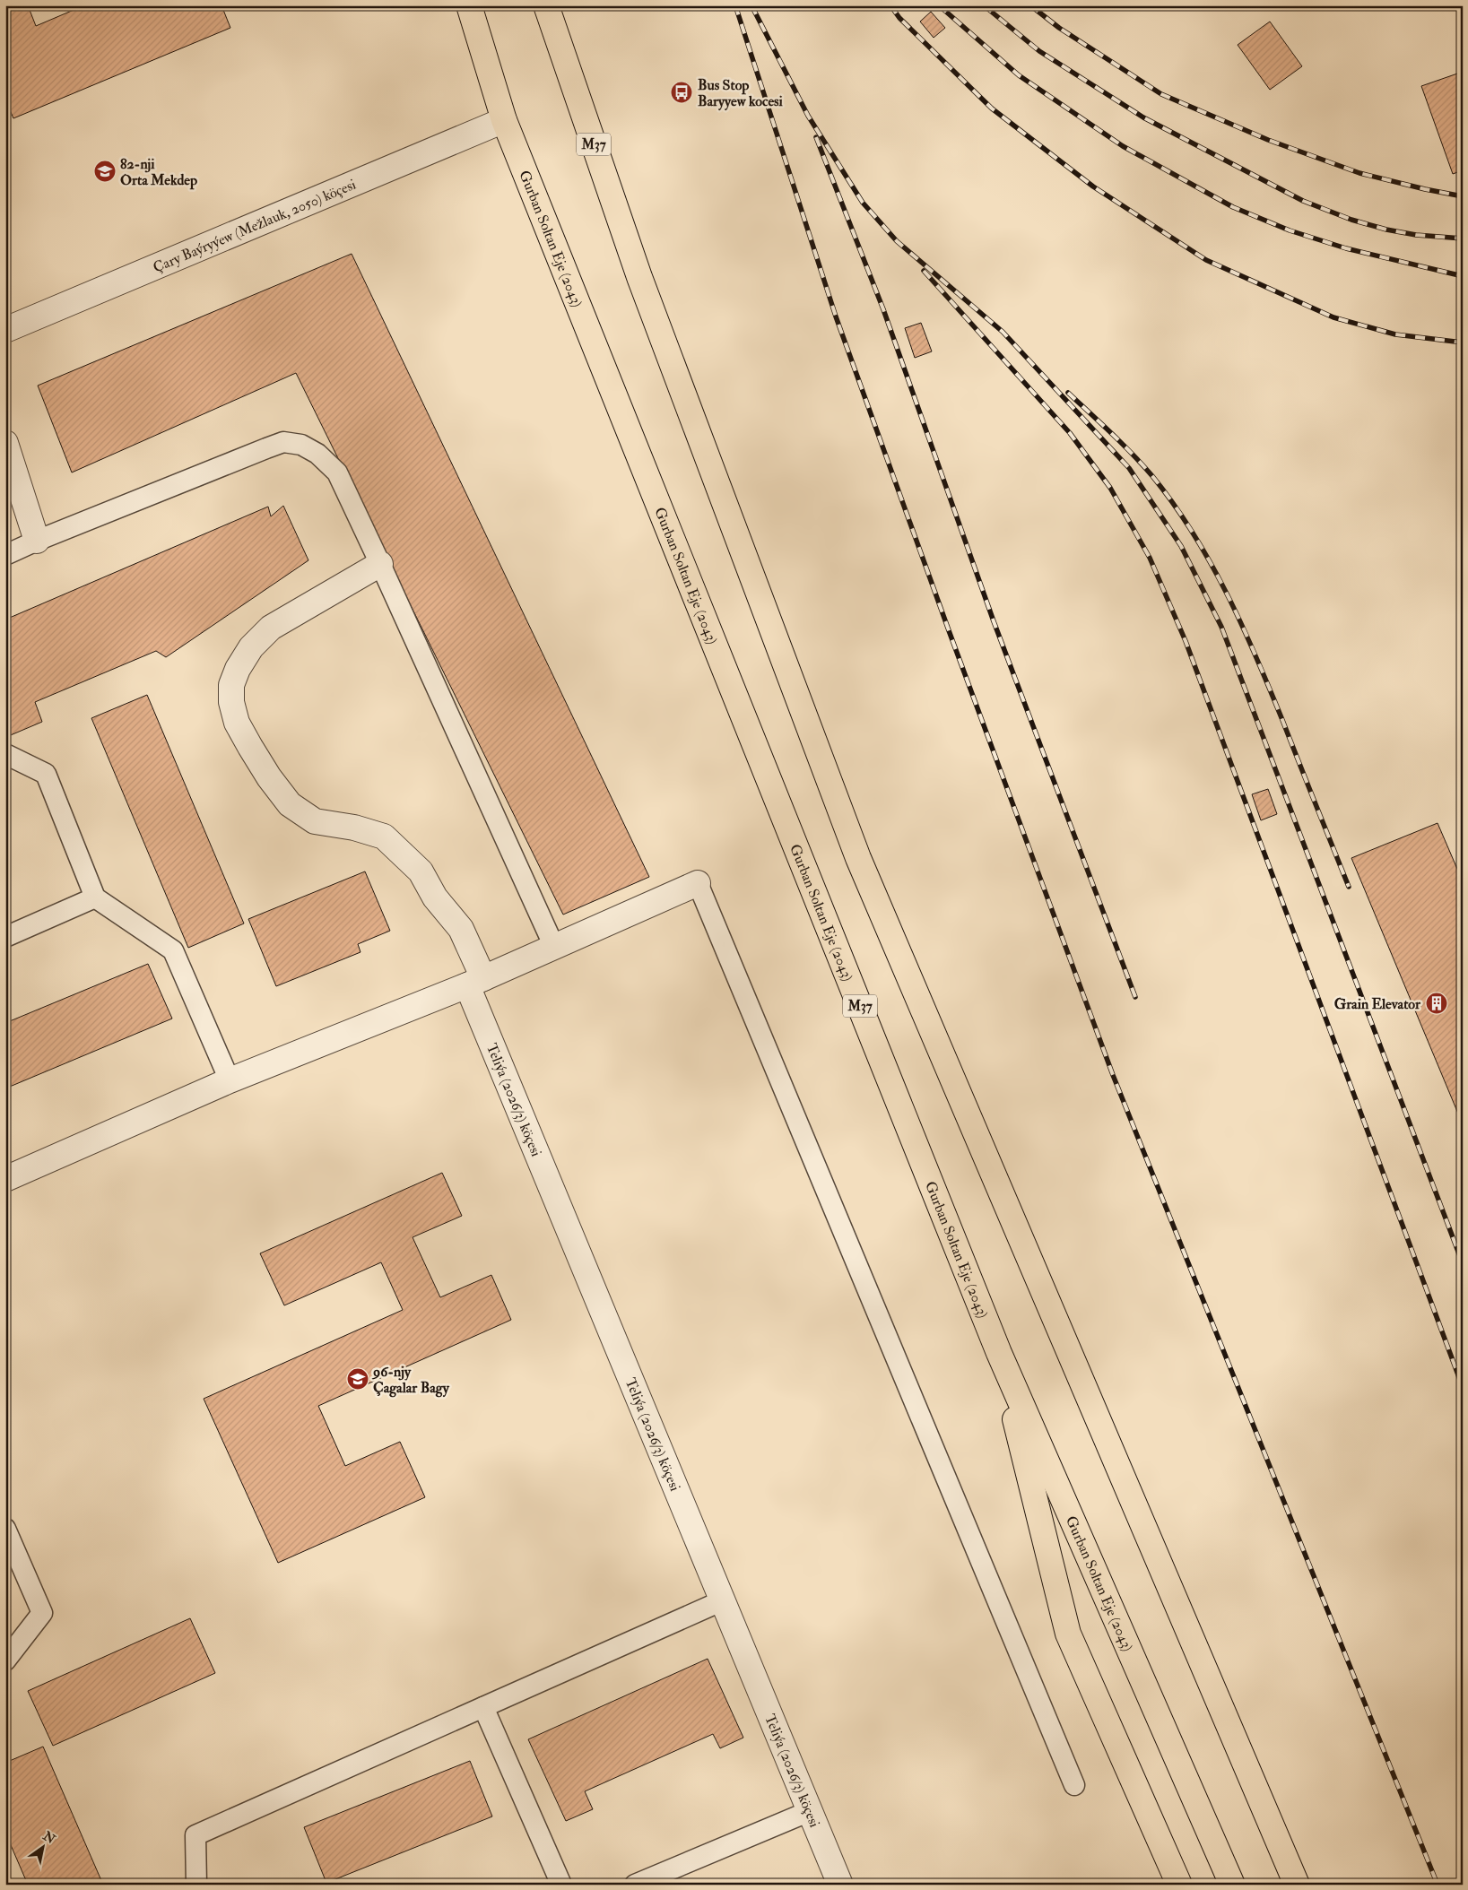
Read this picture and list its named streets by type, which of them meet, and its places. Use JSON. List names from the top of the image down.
{
  "streets": {
    "highway": ["M37", "Gurban Soltan Eje (2043)"],
    "street": ["Çary Baýryýew (Mežlauk, 2050) köçesi", "Teliýa (2026/3) köçesi"]
  },
  "crossings": [
    ["Çary Baýryýew (Mežlauk, 2050) köçesi", "Gurban Soltan Eje (2043)"]
  ],
  "places": {
    "bus stop": ["Bus Stop Baryyew kocesi"],
    "school or university": ["82-nji Orta Mekdep", "96-njy Çagalar Bagy"],
    "building": ["Grain Elevator"]
  },
  "north": "top right"
}
